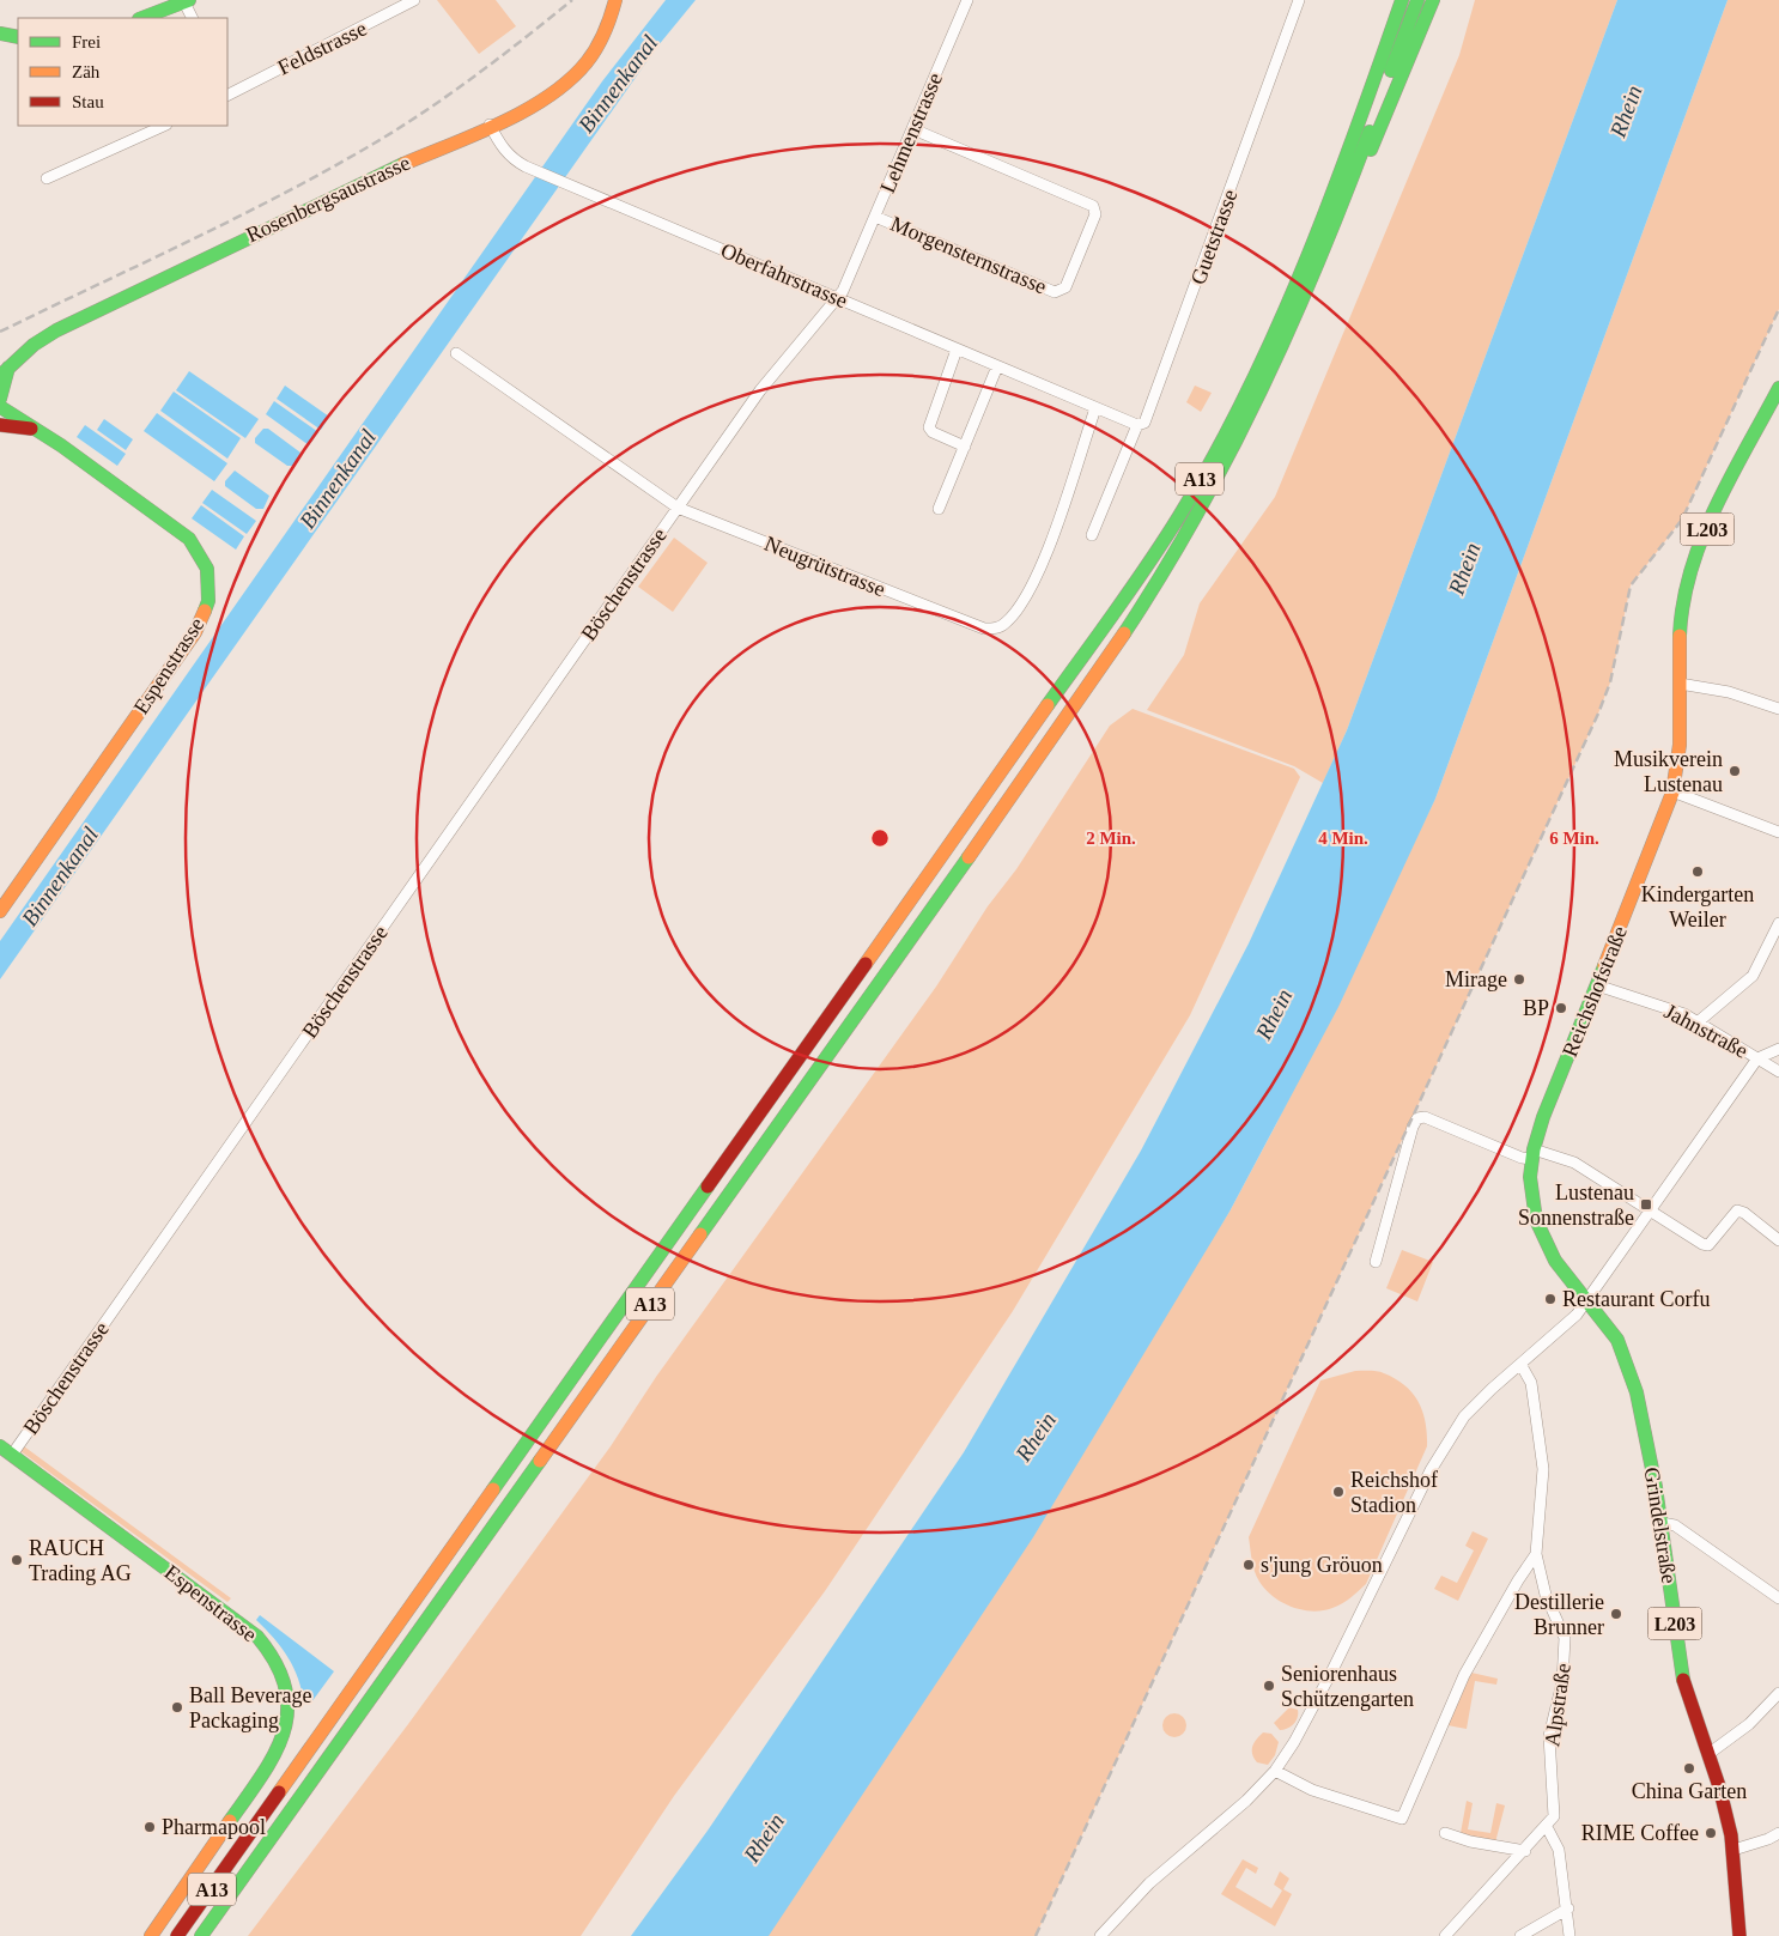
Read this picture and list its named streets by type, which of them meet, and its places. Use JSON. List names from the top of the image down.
{
  "streets": {
    "main road": [
      "Rosenbergsaustrasse",
      "A13",
      "L203",
      "Espenstrasse",
      "Reichshofstraße",
      "Grindelstraße"
    ],
    "street": [
      "Feldstrasse",
      "Lehmenstrasse",
      "Guetstrasse",
      "Morgensternstrasse",
      "Oberfahrstrasse",
      "Neugrütstrasse",
      "Böschenstrasse",
      "Jahnstraße",
      "Alpstraße"
    ]
  },
  "crossings": [
    ["Lehmenstrasse", "Morgensternstrasse"],
    ["Lehmenstrasse", "Oberfahrstrasse"],
    ["Lehmenstrasse", "Neugrütstrasse"],
    ["Lehmenstrasse", "Böschenstrasse"],
    ["Rosenbergsaustrasse", "Oberfahrstrasse"],
    ["Rosenbergsaustrasse", "Espenstrasse"],
    ["Oberfahrstrasse", "Neugrütstrasse"],
    ["L203", "Reichshofstraße"],
    ["Neugrütstrasse", "Böschenstrasse"],
    ["Böschenstrasse", "Espenstrasse"],
    ["Reichshofstraße", "Jahnstraße"],
    ["Reichshofstraße", "Grindelstraße"]
  ],
  "water": ["Binnenkanal", "Rhein"],
  "places": {
    "other": [
      "Musikverein Lustenau",
      "Kindergarten Weiler",
      "Mirage",
      "BP",
      "Restaurant Corfu",
      "Reichshof Stadion",
      "RAUCH Trading AG",
      "s'jung Gröuon",
      "Destillerie Brunner",
      "Seniorenhaus Schützengarten",
      "Ball Beverage Packaging",
      "China Garten",
      "Pharmapool",
      "RIME Coffee"
    ],
    "transit": ["Lustenau Sonnenstraße"]
  },
  "legend": ["Frei", "Zäh", "Stau"],
  "rings": ["2 Min.", "4 Min.", "6 Min."]
}
